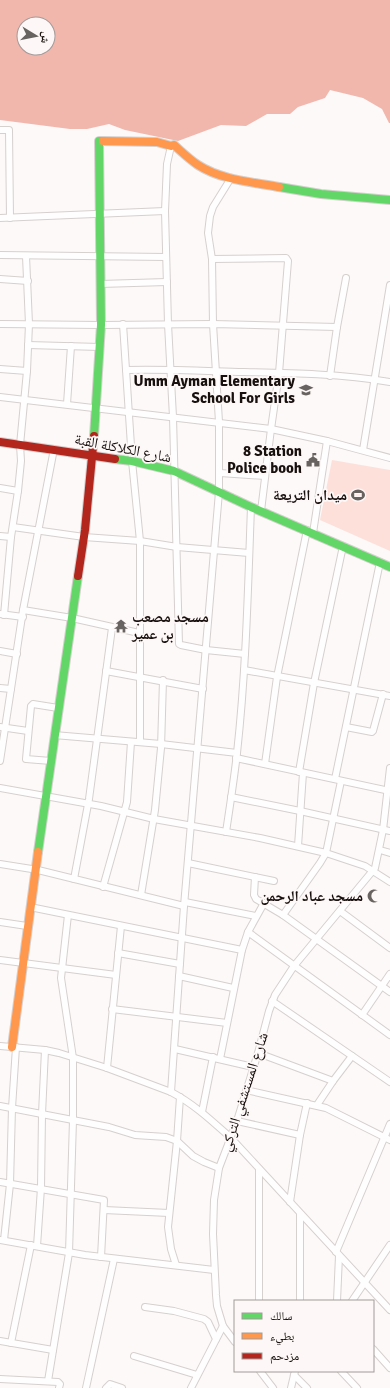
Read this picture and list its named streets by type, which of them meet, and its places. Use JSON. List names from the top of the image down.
{
  "streets": {
    "street": ["شارع الكلاكلة القبة", "شارع المستشفي التركي"]
  },
  "places": {
    "school or university": ["Umm Ayman Elementary School For Girls"],
    "public building": ["8 Station Police booh"],
    "sports": ["ميدان التريعة"],
    "temple": ["مسجد مصعب بن عمير"],
    "mosque": ["مسجد عباد الرحمن"]
  },
  "legend": ["سالك", "بطيء", "مزدحم"],
  "north": "right"
}
